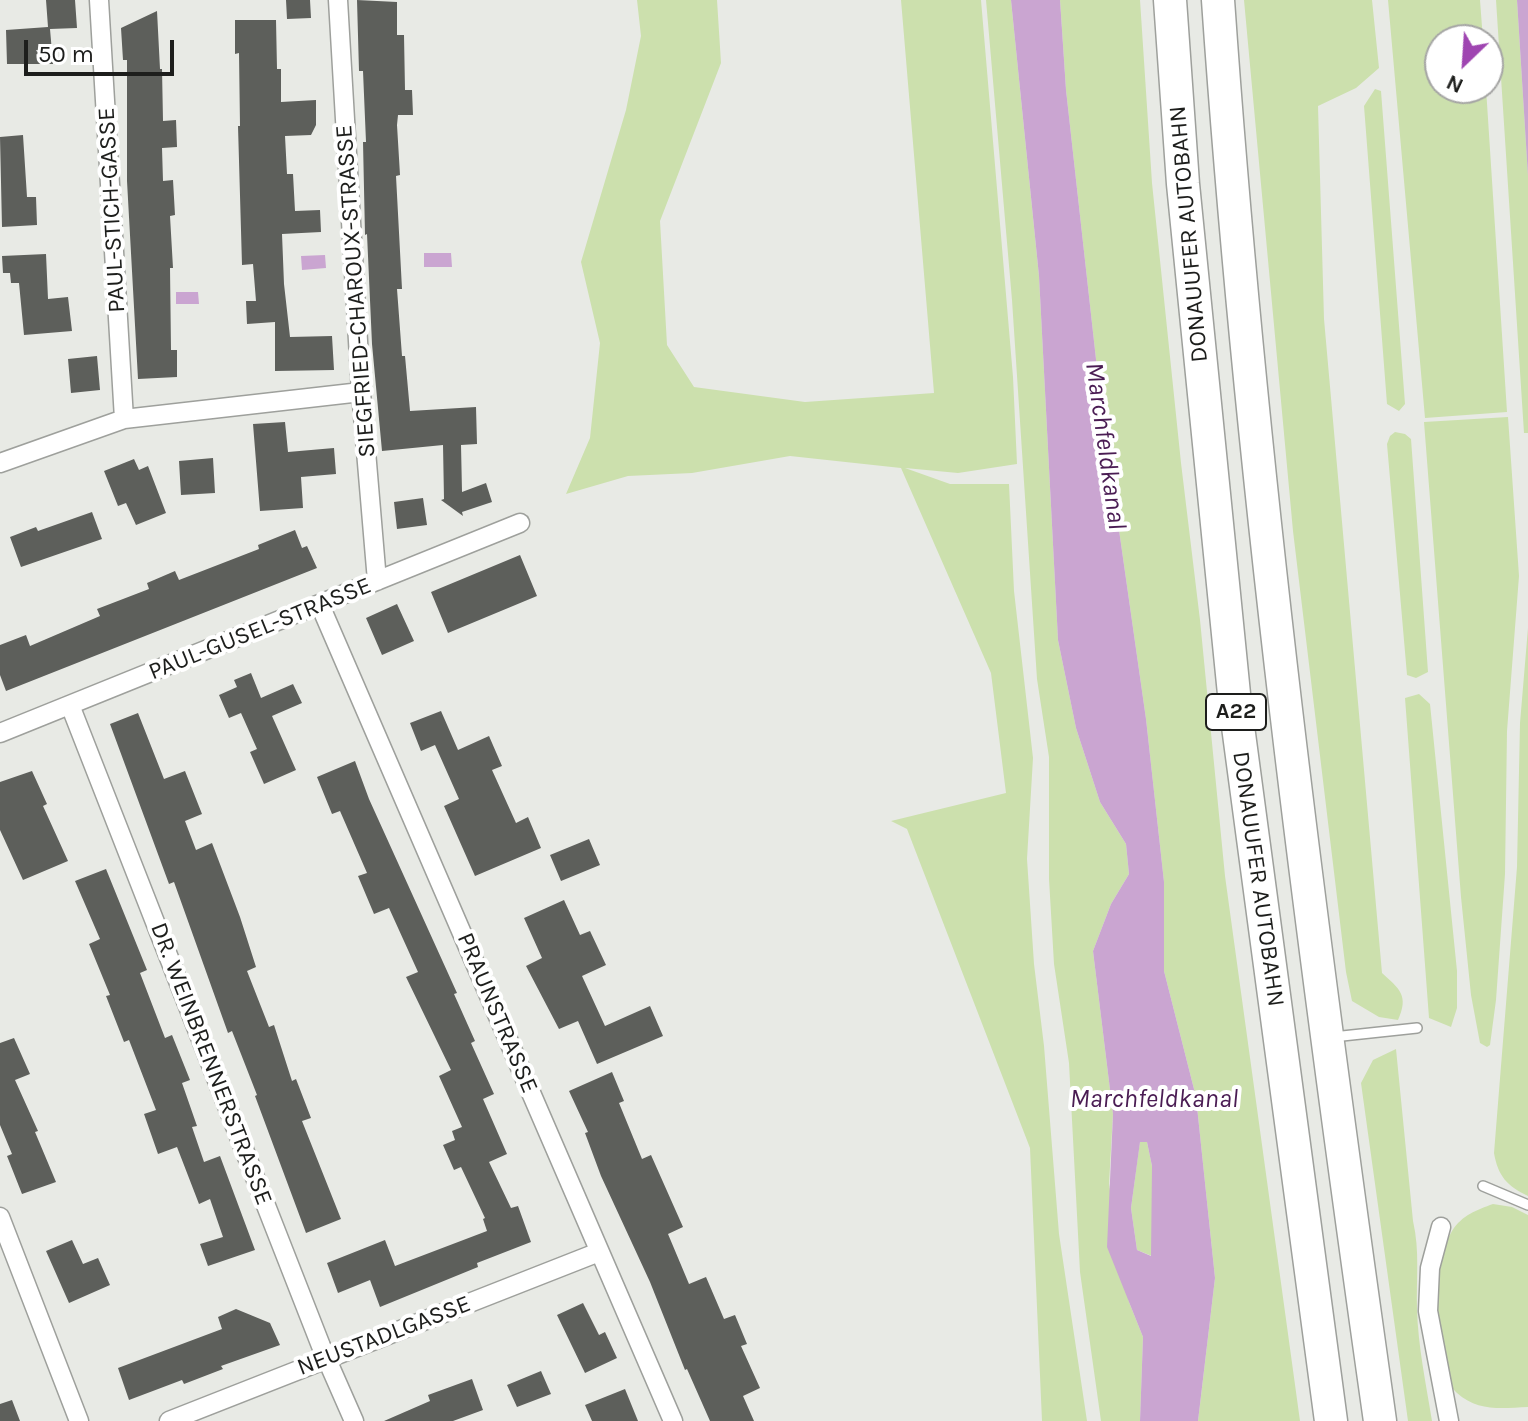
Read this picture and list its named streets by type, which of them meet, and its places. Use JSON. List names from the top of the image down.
{
  "streets": {
    "highway": ["DONAUUFER AUTOBAHN", "A22"],
    "street": [
      "PAUL-STICH-GASSE",
      "SIEGFRIED-CHAROUX-STRASSE",
      "PAUL-GUSEL-STRASSE",
      "PRAUNSTRASSE",
      "DR. WEINBRENNERSTRASSE",
      "NEUSTADLGASSE"
    ]
  },
  "crossings": [
    ["SIEGFRIED-CHAROUX-STRASSE", "PAUL-GUSEL-STRASSE"],
    ["PAUL-GUSEL-STRASSE", "PRAUNSTRASSE"],
    ["PAUL-GUSEL-STRASSE", "DR. WEINBRENNERSTRASSE"],
    ["PRAUNSTRASSE", "NEUSTADLGASSE"],
    ["DR. WEINBRENNERSTRASSE", "NEUSTADLGASSE"]
  ],
  "water": ["Marchfeldkanal"],
  "scale_bar": "50 m",
  "north": "bottom left"
}
